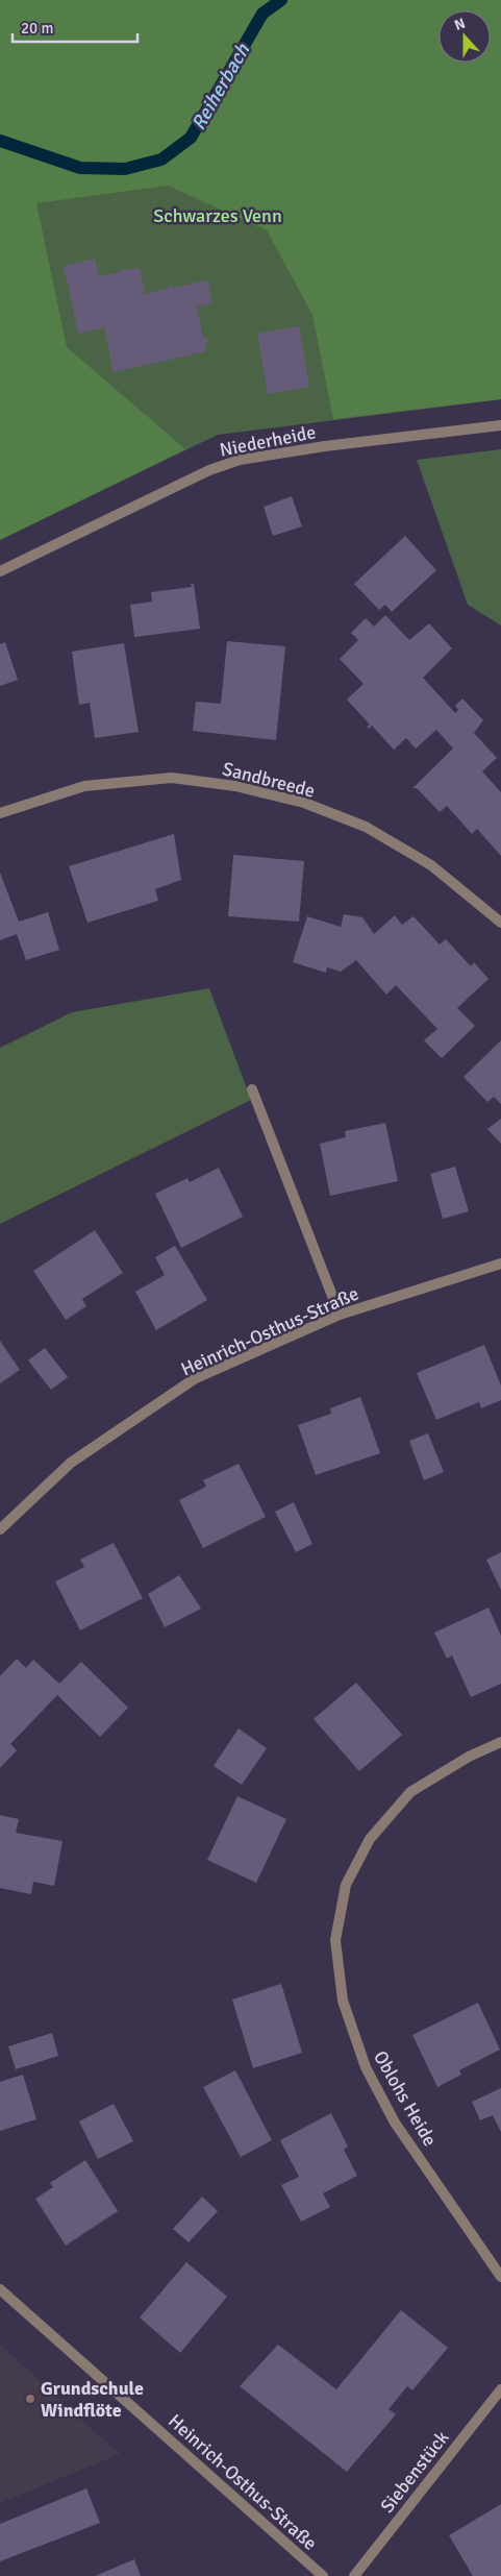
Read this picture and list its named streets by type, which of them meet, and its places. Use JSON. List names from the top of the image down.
{
  "streets": {
    "street": [
      "Niederheide",
      "Sandbreede",
      "Heinrich-Osthus-Straße",
      "Oblohs Heide",
      "Siebenstück"
    ]
  },
  "water": ["Reiherbach"],
  "parks": ["Schwarzes Venn"],
  "places": ["Grundschule Windflöte"],
  "scale_bar": "20 m",
  "north": "top"
}
